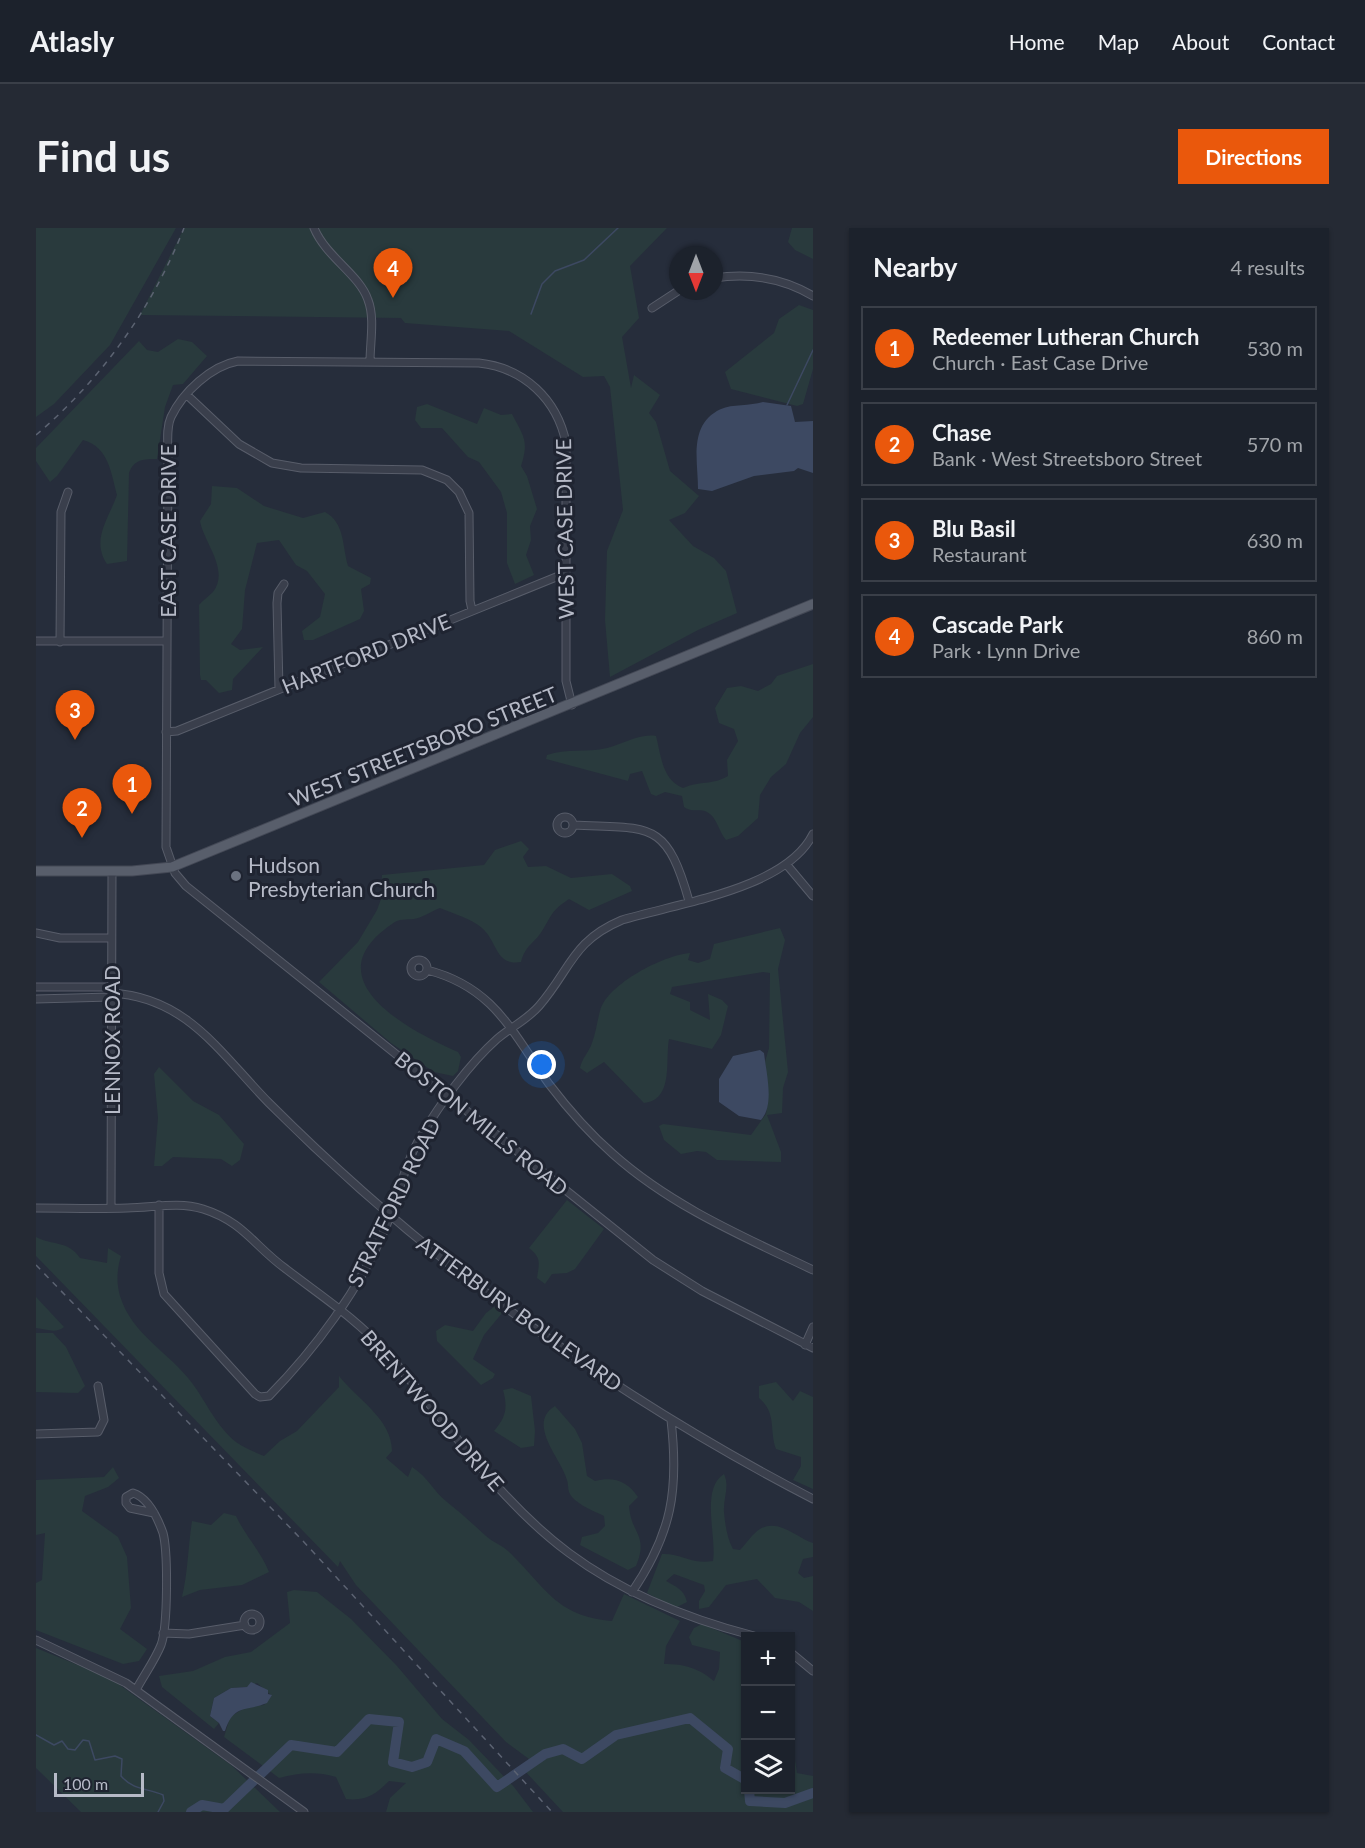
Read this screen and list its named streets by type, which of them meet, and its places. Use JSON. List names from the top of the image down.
{
  "streets": {
    "main road": ["WEST STREETSBORO STREET"],
    "street": [
      "WEST CASE DRIVE",
      "EAST CASE DRIVE",
      "HARTFORD DRIVE",
      "LENNOX ROAD",
      "BOSTON MILLS ROAD",
      "STRATFORD ROAD",
      "ATTERBURY BOULEVARD",
      "BRENTWOOD DRIVE"
    ]
  },
  "crossings": [
    ["WEST CASE DRIVE", "EAST CASE DRIVE"],
    ["WEST CASE DRIVE", "HARTFORD DRIVE"],
    ["WEST CASE DRIVE", "WEST STREETSBORO STREET"],
    ["EAST CASE DRIVE", "HARTFORD DRIVE"],
    ["EAST CASE DRIVE", "WEST STREETSBORO STREET"],
    ["EAST CASE DRIVE", "BOSTON MILLS ROAD"],
    ["WEST STREETSBORO STREET", "LENNOX ROAD"],
    ["WEST STREETSBORO STREET", "BOSTON MILLS ROAD"],
    ["LENNOX ROAD", "ATTERBURY BOULEVARD"],
    ["LENNOX ROAD", "BRENTWOOD DRIVE"],
    ["BOSTON MILLS ROAD", "STRATFORD ROAD"],
    ["STRATFORD ROAD", "ATTERBURY BOULEVARD"],
    ["STRATFORD ROAD", "BRENTWOOD DRIVE"]
  ],
  "places": ["Hudson Presbyterian Church"],
  "scale_bar": "100 m",
  "north": "bottom",
  "page": {
    "header": "Atlasly",
    "nav": [
      "Home",
      "Map",
      "About",
      "Contact"
    ],
    "buttons": "Directions",
    "title": "Find us",
    "heading": ["Nearby", "4 results"],
    "pins": [
      "4",
      "3",
      "1",
      "2"
    ],
    "list": [
      {
        "mark": "1",
        "name": "Redeemer Lutheran Church",
        "note": "Church · East Case Drive",
        "value": "530 m"
      },
      {
        "mark": "2",
        "name": "Chase",
        "note": "Bank · West Streetsboro Street",
        "value": "570 m"
      },
      {
        "mark": "3",
        "name": "Blu Basil",
        "note": "Restaurant",
        "value": "630 m"
      },
      {
        "mark": "4",
        "name": "Cascade Park",
        "note": "Park · Lynn Drive",
        "value": "860 m"
      }
    ],
    "map_buttons": ["+", "−"],
    "scale": "100 m"
  }
}
